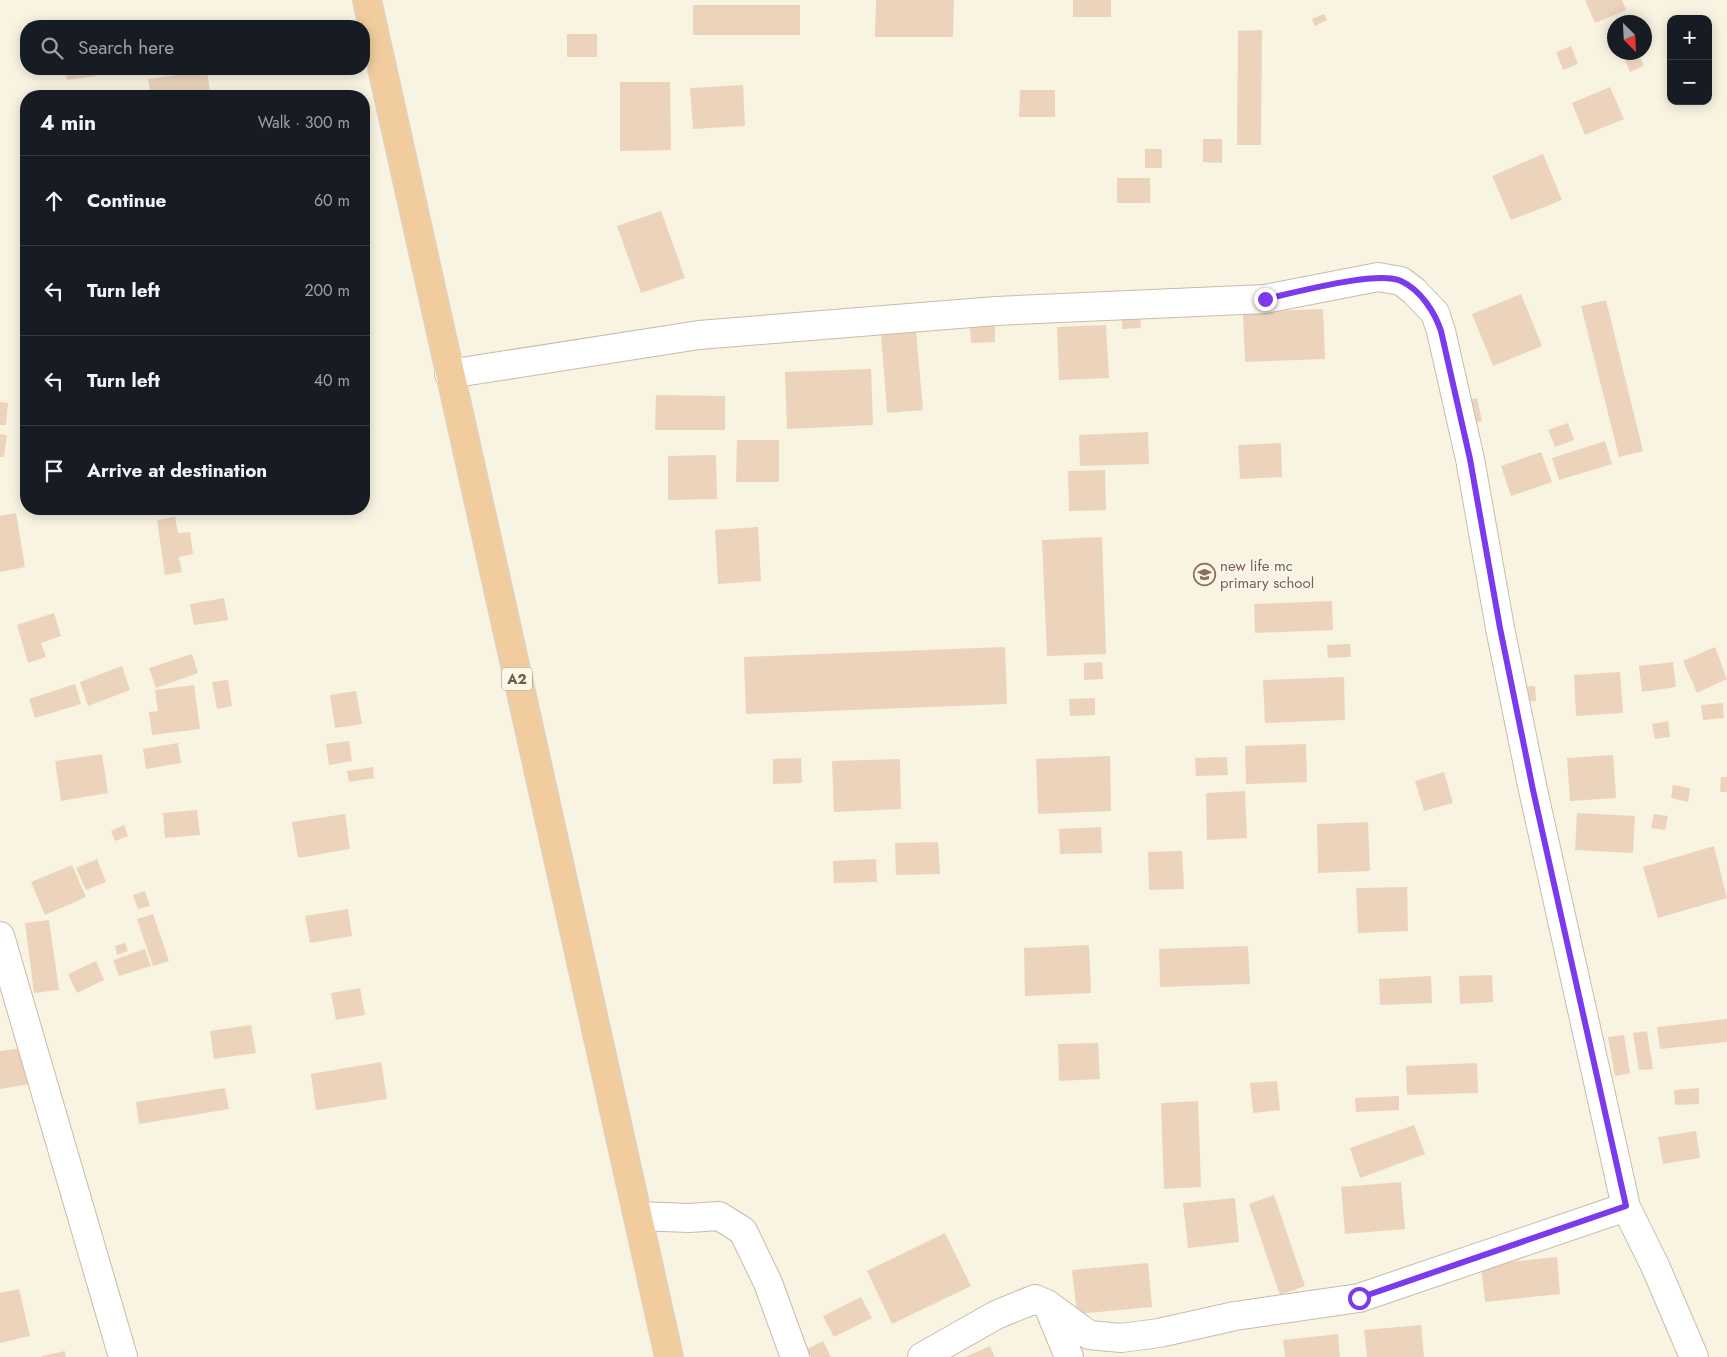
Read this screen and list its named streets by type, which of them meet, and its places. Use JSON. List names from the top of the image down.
{
  "streets": {
    "highway": ["A2"]
  },
  "places": {
    "school or university": ["new life mc primary school"]
  },
  "north": "bottom right",
  "page": {
    "map_buttons": ["+", "−"],
    "search": "Search here",
    "heading": ["4 min", "Walk · 300 m"],
    "list": [
      ["Continue", "60 m"],
      ["Turn left", "200 m"],
      ["Turn left", "40 m"],
      "Arrive at destination"
    ]
  }
}
